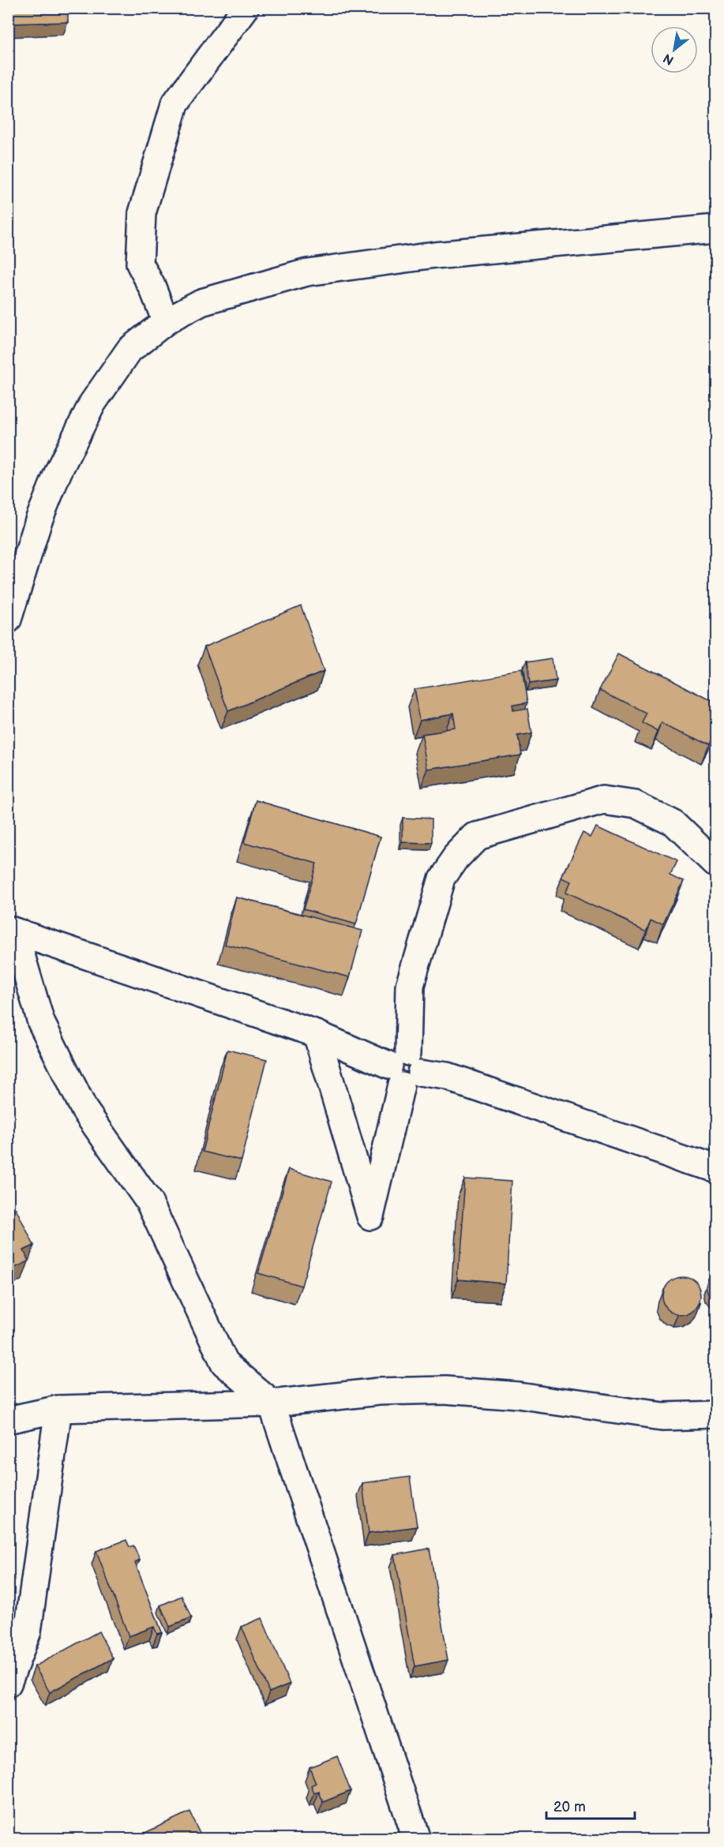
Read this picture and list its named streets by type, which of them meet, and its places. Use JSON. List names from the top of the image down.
{
  "scale_bar": "20 m",
  "north": "bottom left"
}
